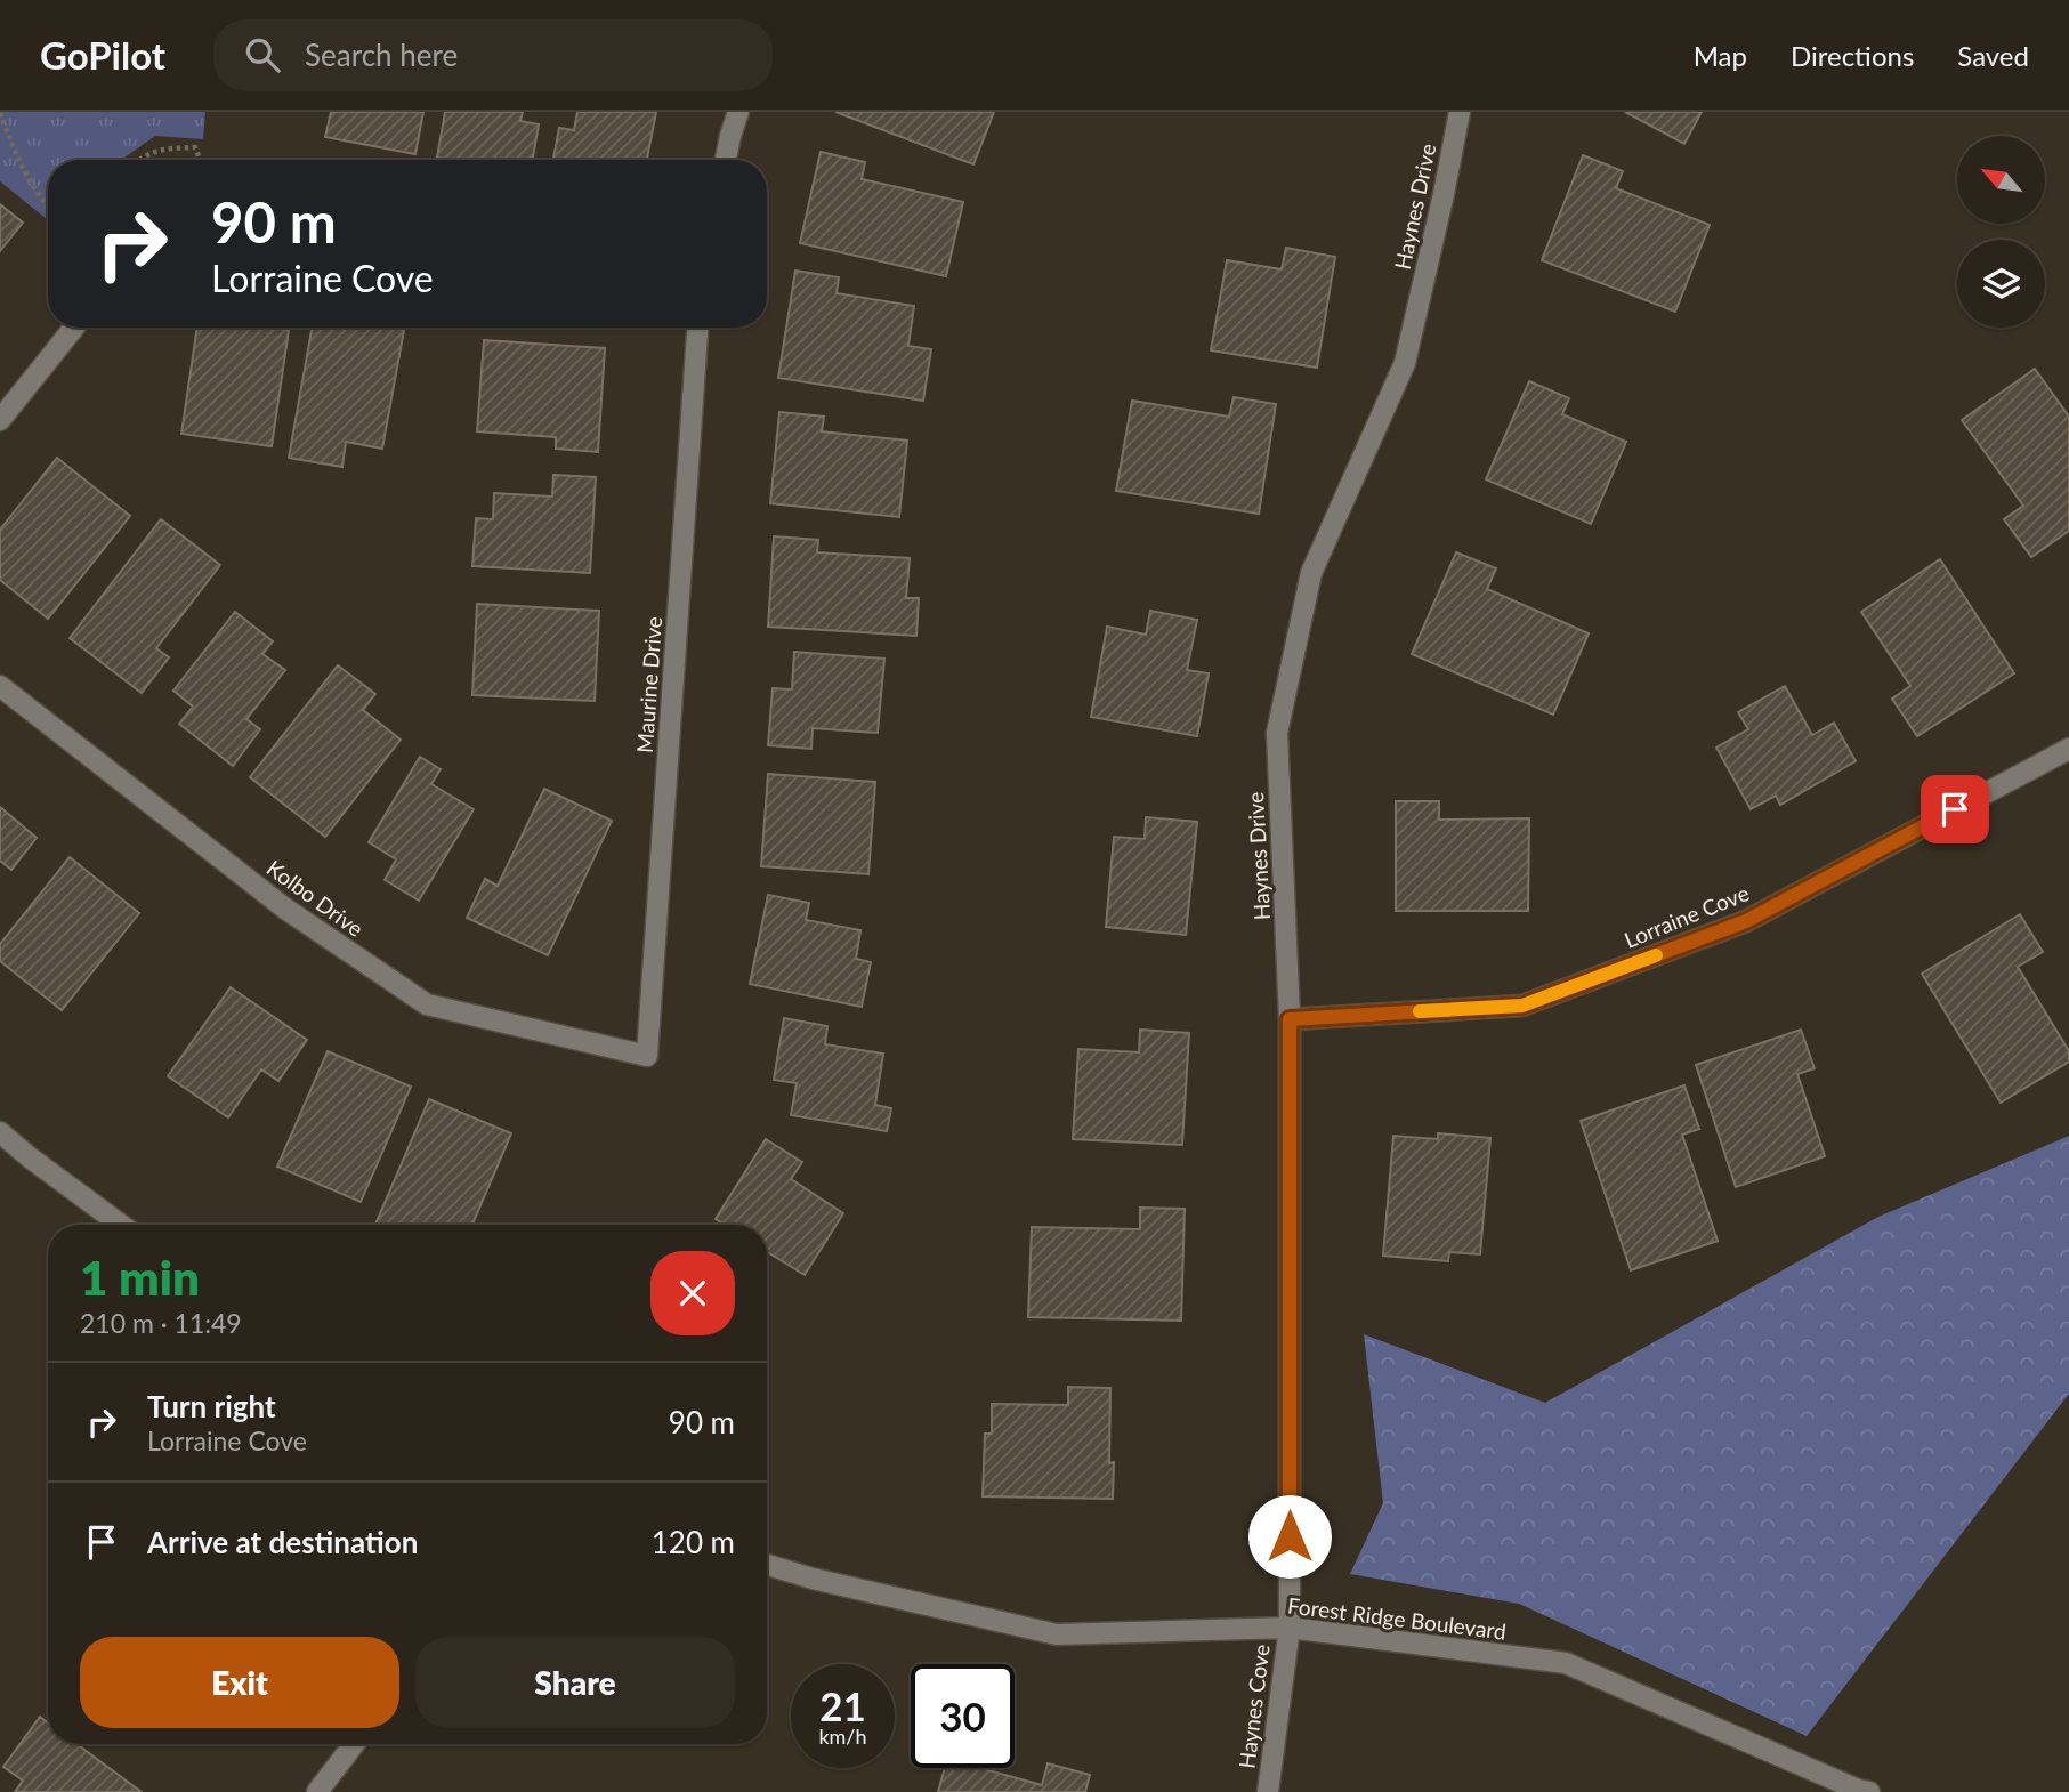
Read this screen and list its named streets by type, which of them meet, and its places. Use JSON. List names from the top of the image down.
{
  "streets": {
    "street": [
      "Haynes Drive",
      "Maurine Drive",
      "Kolbo Drive",
      "Lorraine Cove",
      "Forest Ridge Boulevard",
      "Haynes Cove"
    ]
  },
  "crossings": [
    ["Haynes Drive", "Lorraine Cove"],
    ["Haynes Drive", "Forest Ridge Boulevard"],
    ["Haynes Drive", "Haynes Cove"],
    ["Maurine Drive", "Kolbo Drive"],
    ["Forest Ridge Boulevard", "Haynes Cove"]
  ],
  "north": "top left",
  "page": {
    "header": "GoPilot",
    "search": "Search here",
    "nav": ["Map", "Directions", "Saved"],
    "turn": ["90 m", "Lorraine Cove"],
    "heading": ["1 min", "210 m · 11:49"],
    "list": [
      {
        "name": "Turn right",
        "note": "Lorraine Cove",
        "value": "90 m"
      },
      {
        "name": "Arrive at destination",
        "value": "120 m"
      }
    ],
    "buttons": ["Exit", "Share"],
    "speed": "21 km/h",
    "limit": "30"
  }
}
